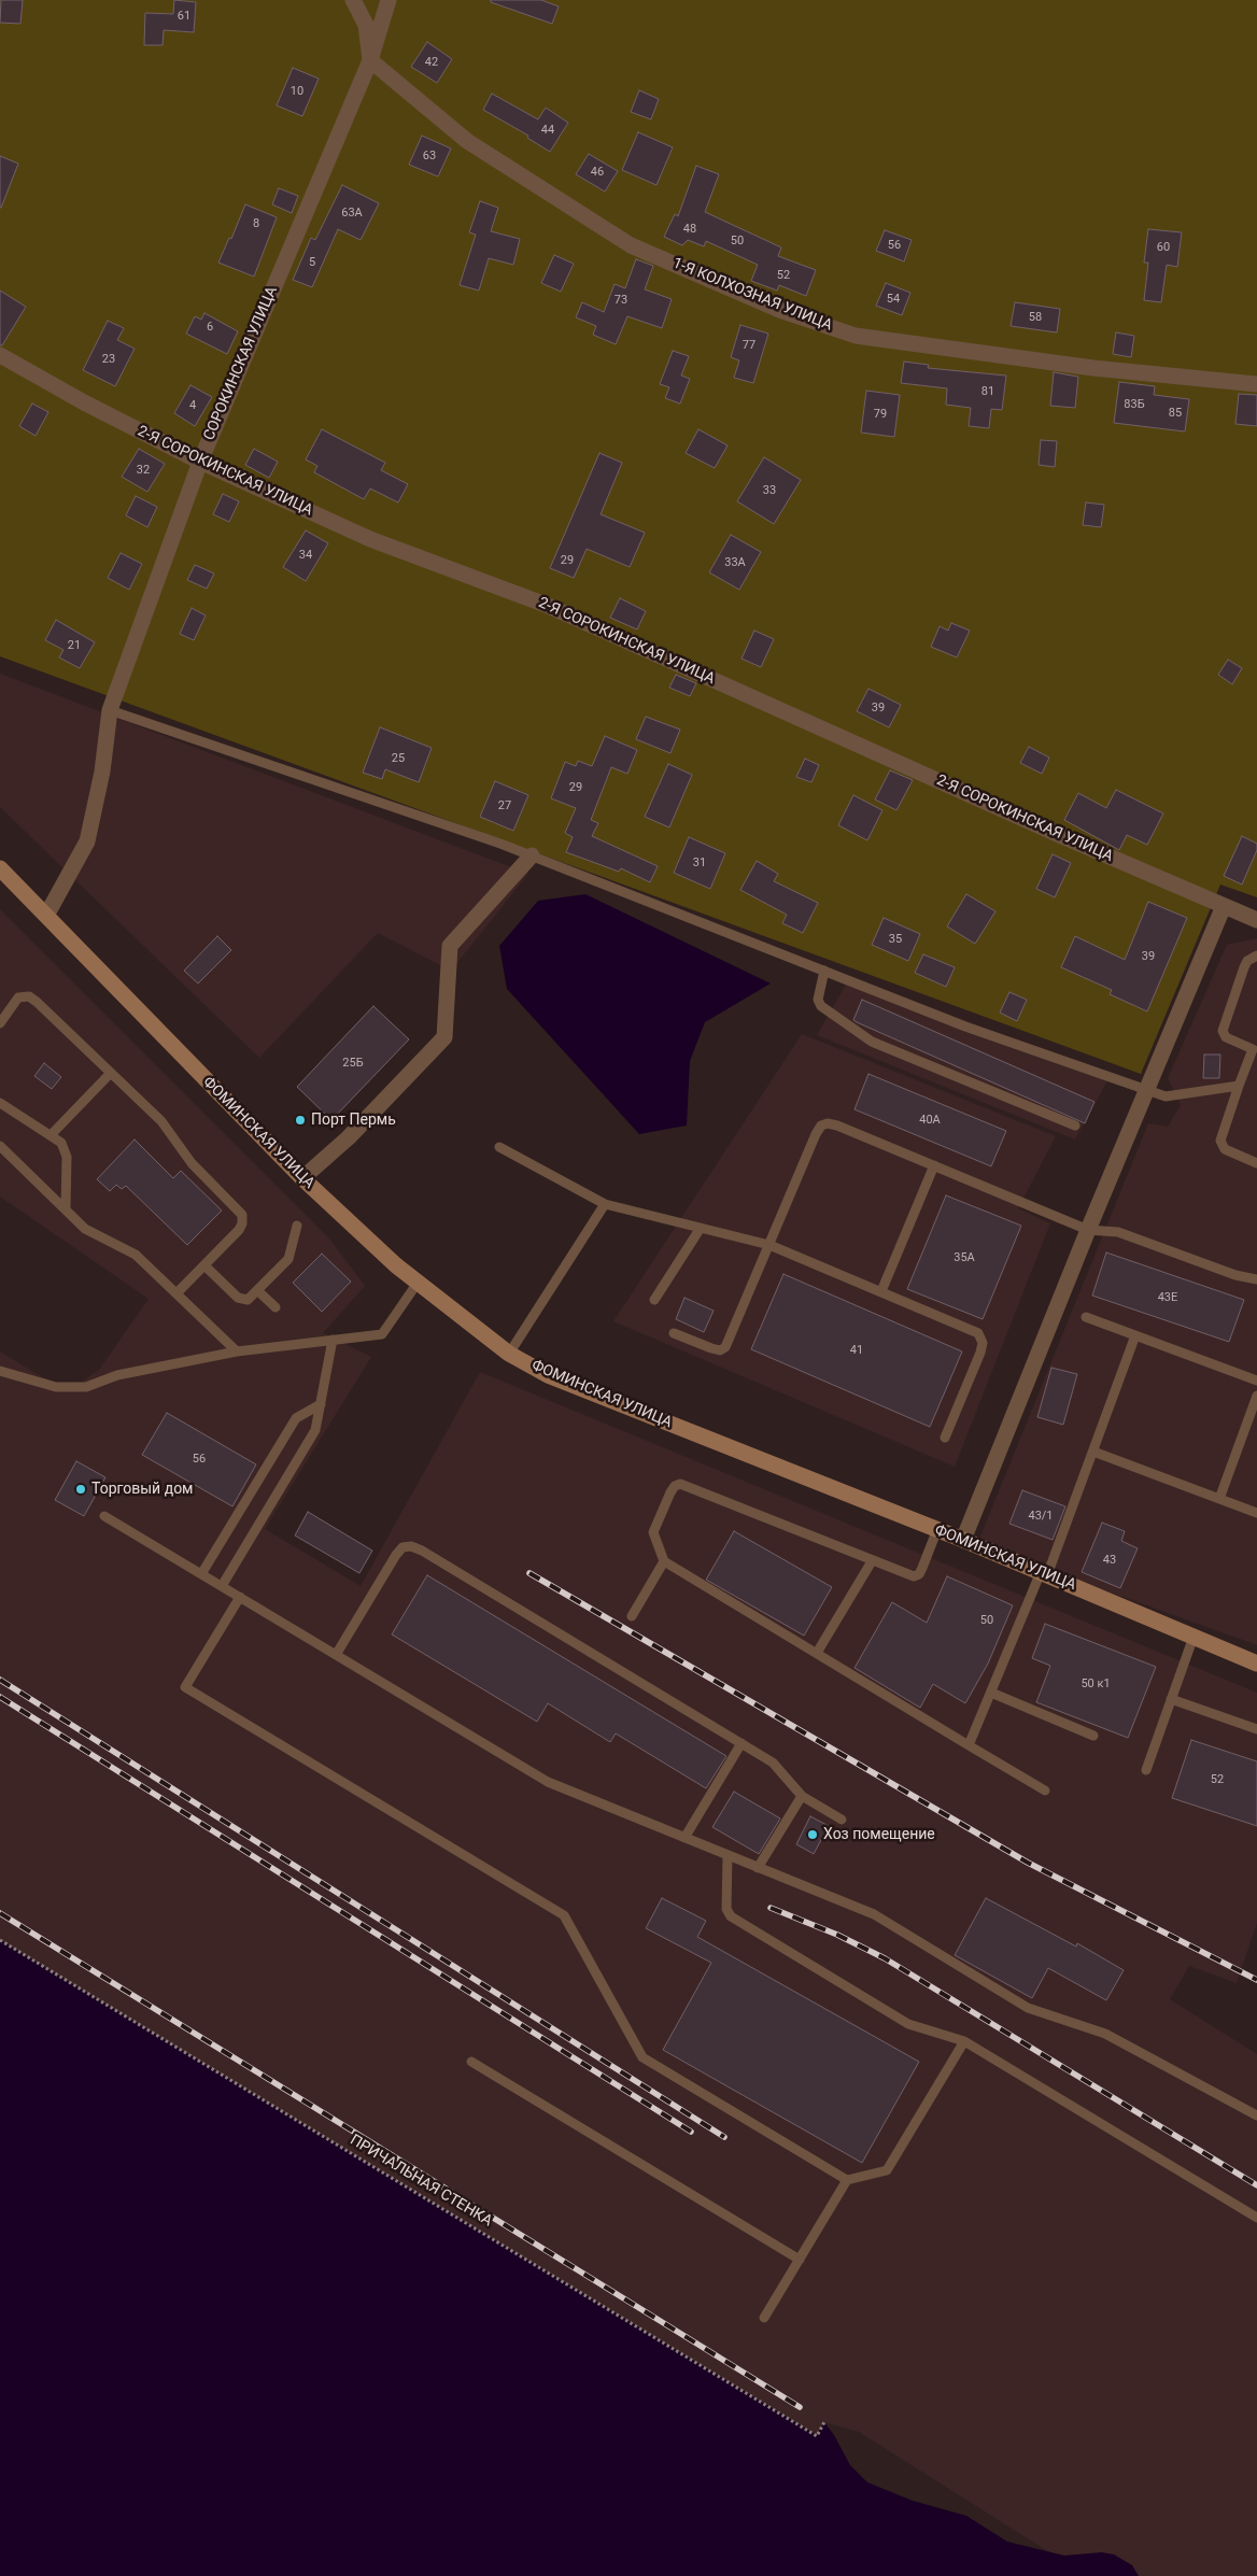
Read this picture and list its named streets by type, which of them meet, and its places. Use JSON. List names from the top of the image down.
{
  "streets": {
    "street": [
      "1-Я КОЛХОЗНАЯ УЛИЦА",
      "СОРОКИНСКАЯ УЛИЦА",
      "2-Я СОРОКИНСКАЯ УЛИЦА",
      "ФОМИНСКАЯ УЛИЦА"
    ],
    "path": ["ПРИЧАЛЬНАЯ СТЕНКА"]
  },
  "crossings": [
    ["1-Я КОЛХОЗНАЯ УЛИЦА", "СОРОКИНСКАЯ УЛИЦА"],
    ["СОРОКИНСКАЯ УЛИЦА", "2-Я СОРОКИНСКАЯ УЛИЦА"],
    ["СОРОКИНСКАЯ УЛИЦА", "ФОМИНСКАЯ УЛИЦА"]
  ],
  "places": ["Порт Пермь", "Торговый дом", "Хоз помещение"],
  "house_numbers": [
    "61",
    "42",
    "10",
    "44",
    "63",
    "46",
    "63А",
    "8",
    "48",
    "50",
    "56",
    "60",
    "5",
    "52",
    "54",
    "73",
    "58",
    "6",
    "77",
    "23",
    "81",
    "83Б",
    "4",
    "85",
    "79",
    "32",
    "33",
    "34",
    "29",
    "33А",
    "21",
    "39",
    "25",
    "29",
    "27",
    "31",
    "35",
    "39",
    "25Б",
    "40А",
    "35А",
    "43Е",
    "41",
    "56",
    "43/1",
    "43",
    "50",
    "50 к1",
    "52"
  ]
}
